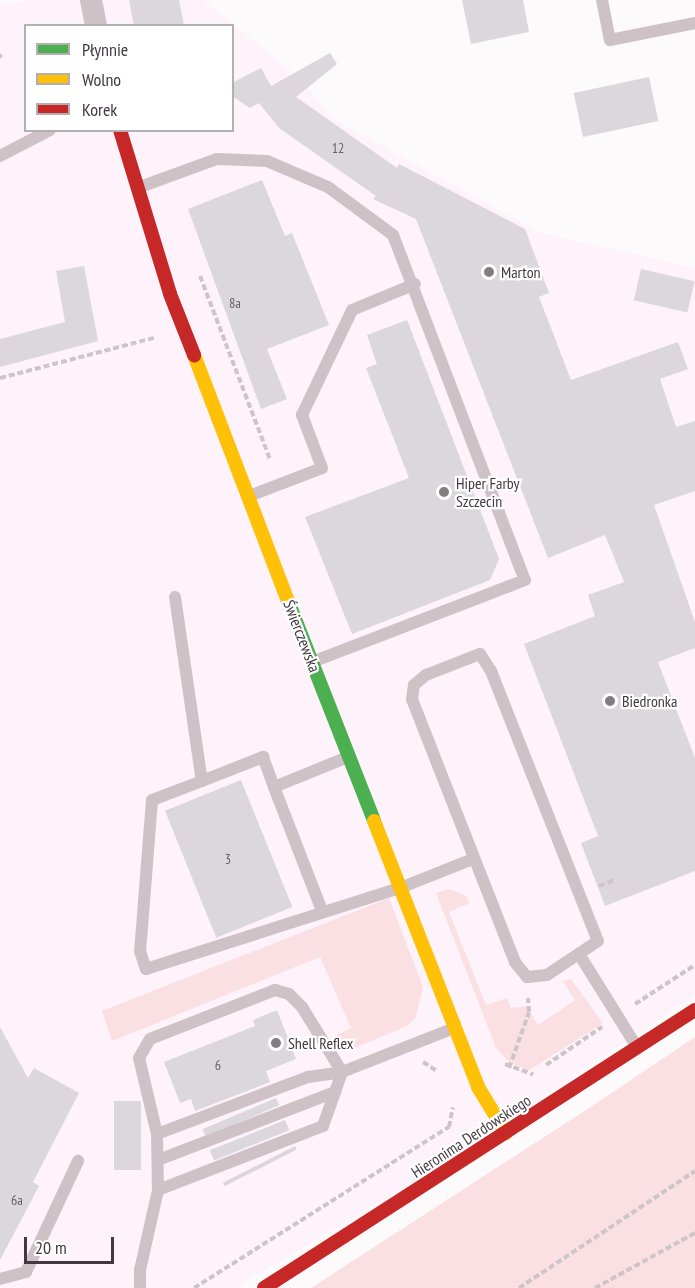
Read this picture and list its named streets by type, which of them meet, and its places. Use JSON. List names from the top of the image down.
{
  "streets": {
    "street": ["Świerczewska", "Hieronima Derdowskiego"]
  },
  "crossings": [
    ["Świerczewska", "Hieronima Derdowskiego"]
  ],
  "places": [
    "Marton",
    "Hiper Farby Szczecin",
    "Biedronka",
    "Shell Reflex"
  ],
  "house_numbers": [
    "12",
    "8a",
    "3",
    "6",
    "6a"
  ],
  "legend": ["Płynnie", "Wolno", "Korek"],
  "scale_bar": "20 m"
}
